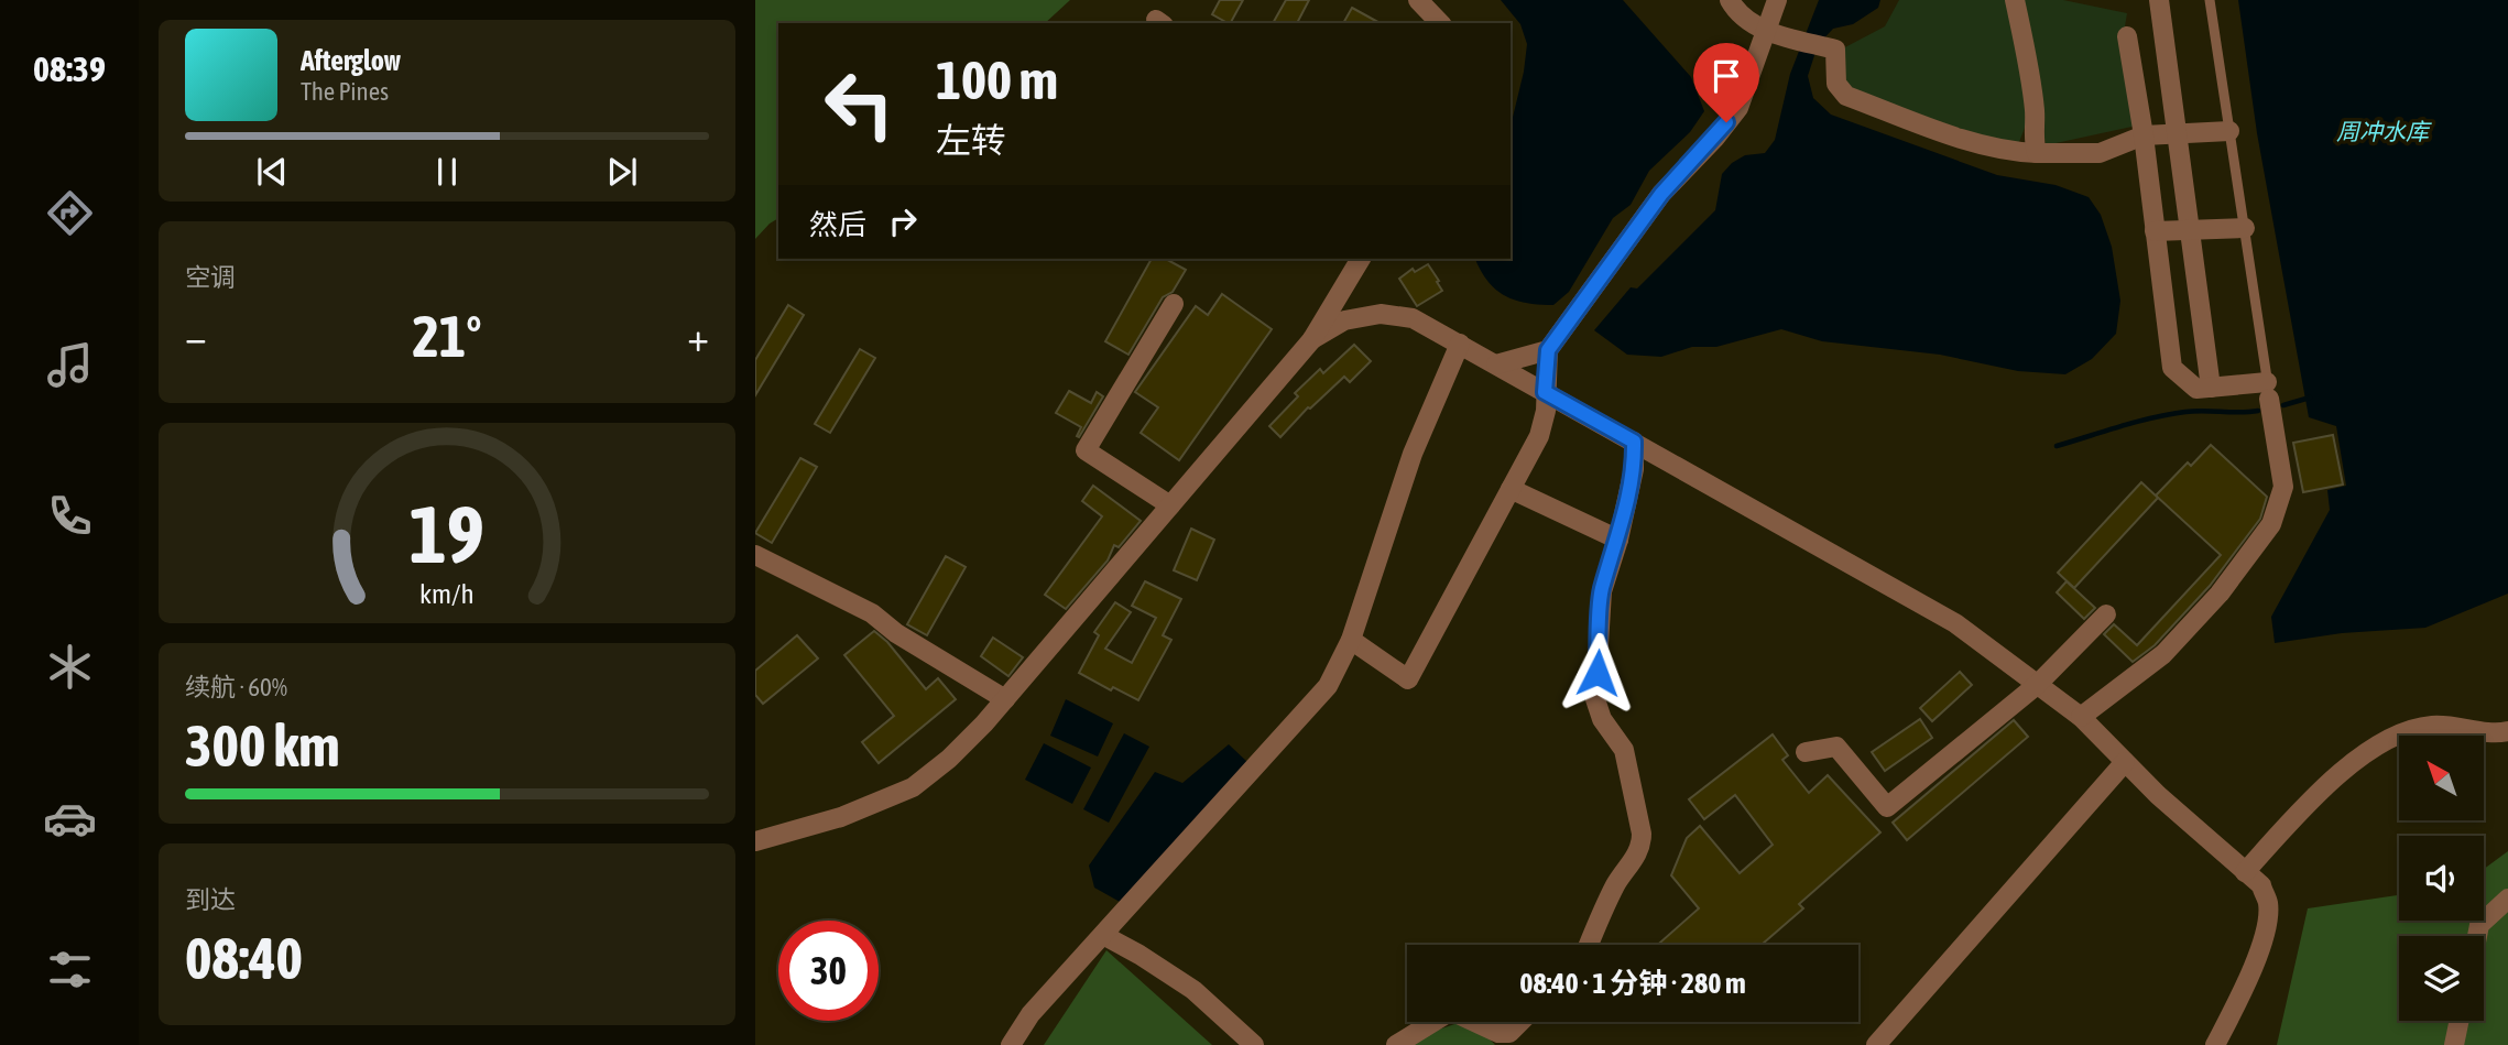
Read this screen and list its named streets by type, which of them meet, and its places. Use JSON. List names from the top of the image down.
{
  "water": ["周冲水库"],
  "north": "top left",
  "page": {
    "tabs": "08:39",
    "turn": ["100 m", "左转"],
    "song": ["Afterglow", "The Pines"],
    "then": "然后",
    "tile": [
      "空调",
      ["续航 · 60%", "300 km"],
      ["到达", "08:40"]
    ],
    "heat": ["−", "21°", "+"],
    "limit": "30",
    "trip": "08:40 · 1 分钟 · 280 m",
    "gauge": ["19", "km/h"]
  }
}
